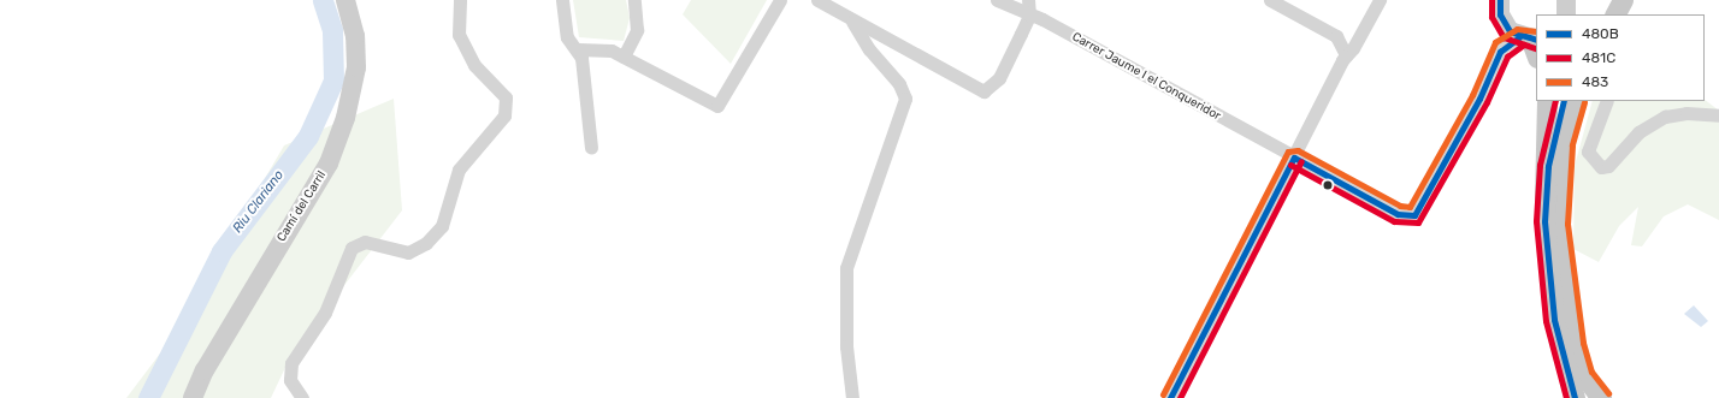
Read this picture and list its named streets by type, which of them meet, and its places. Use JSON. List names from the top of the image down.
{
  "streets": {
    "street": ["Carrer Jaume I el Conqueridor", "Camí del Carril"]
  },
  "water": ["Riu Clariano"],
  "lines": ["transit line 480B", "transit line 481C", "transit line 483"],
  "legend": ["480B", "481C", "483"]
}
